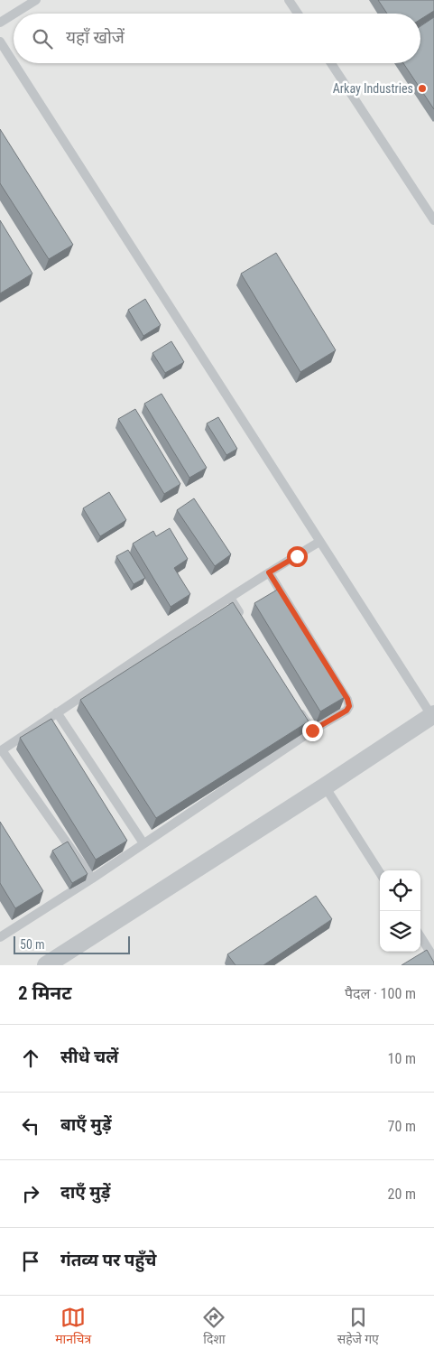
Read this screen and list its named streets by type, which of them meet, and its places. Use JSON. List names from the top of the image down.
{
  "places": ["Arkay Industries"],
  "scale_bar": "50 m",
  "page": {
    "search": "यहाँ खोजें",
    "scale": "50 m",
    "heading": ["2 मिनट", "पैदल · 100 m"],
    "list": [
      ["सीधे चलें", "10 m"],
      ["बाएँ मुड़ें", "70 m"],
      ["दाएँ मुड़ें", "20 m"],
      "गंतव्य पर पहुँचे"
    ],
    "nav": ["मानचित्र", "दिशा", "सहेजे गए"]
  }
}
